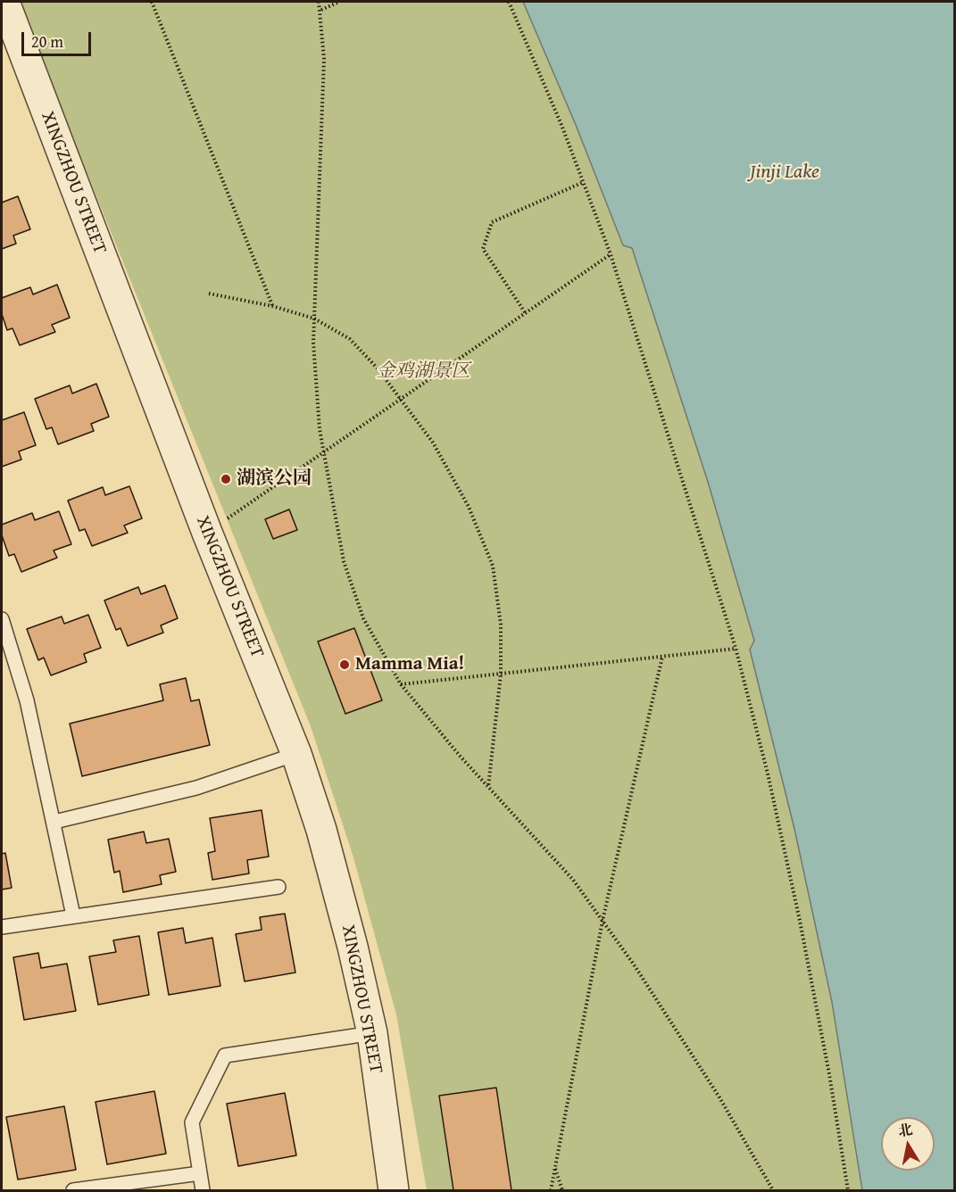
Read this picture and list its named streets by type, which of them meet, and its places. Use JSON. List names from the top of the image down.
{
  "streets": {
    "street": ["XINGZHOU STREET"]
  },
  "water": ["Jinji Lake"],
  "parks": ["金鸡湖景区"],
  "places": ["湖滨公园", "Mamma Mia!"],
  "scale_bar": "20 m",
  "north": "top"
}
